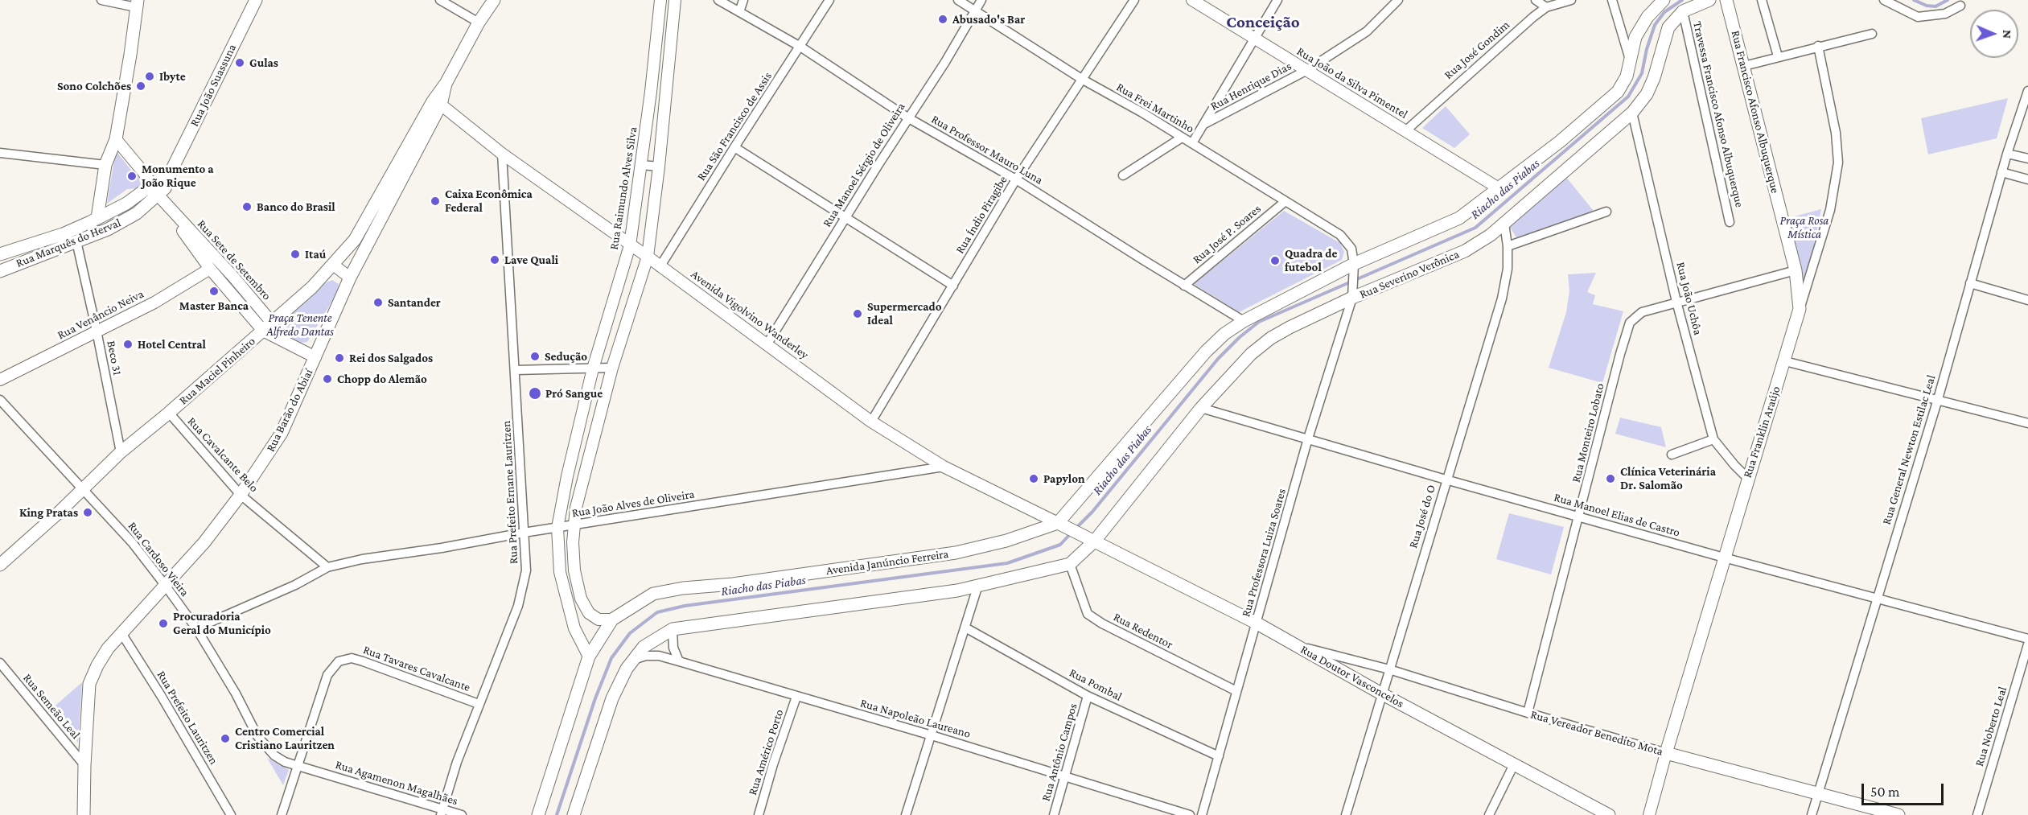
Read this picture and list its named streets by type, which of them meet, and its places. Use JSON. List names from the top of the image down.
{
  "streets": {
    "main road": [
      "Rua João Suassuna",
      "Rua Francisco Afonso Albuquerque",
      "Rua Marquês do Herval",
      "Rua Severino Verônica",
      "Rua Maciel Pinheiro",
      "Rua Barão do Abiaí",
      "Rua Franklin Araújo",
      "Avenida Janúncio Ferreira",
      "Rua Doutor Vasconcelos",
      "Rua Vereador Benedito Mota"
    ],
    "street": [
      "Rua José Gondim",
      "Rua João da Silva Pimentel",
      "Rua Henrique Dias",
      "Rua Frei Martinho",
      "Travessa Francisco Afonso Albuquerque",
      "Rua São Francisco de Assis",
      "Rua Professor Mauro Luna",
      "Rua Manoel Sérgio de Oliveira",
      "Rua Raimundo Alves Silva",
      "Rua Índio Piragibe",
      "Rua José P. Soares",
      "Rua Sete de Setembro",
      "Rua João Uchôa",
      "Rua Venâncio Neiva",
      "Avenida Vigolvino Wanderley",
      "Beco 31",
      "Rua Monteiro Lobato",
      "Rua General Newton Estilac Leal",
      "Rua Cavalcante Belo",
      "Rua Prefeito Ernane Lauritzen",
      "Rua João Alves de Oliveira",
      "Rua Manoel Elias de Castro",
      "Rua José do O",
      "Rua Professora Luiza Soares",
      "Rua Cardoso Vieira",
      "Rua Redentor",
      "Rua Tavares Cavalcante",
      "Rua Pombal",
      "Rua Semeão Leal",
      "Rua Prefeito Lauritzen",
      "Rua Napoleão Laureano",
      "Rua Noberto Leal",
      "Rua Américo Porto",
      "Rua Antônio Campos",
      "Rua Agamenon Magalhães"
    ]
  },
  "crossings": [
    ["Rua José Gondim", "Rua João da Silva Pimentel"],
    ["Rua João da Silva Pimentel", "Rua Henrique Dias"],
    ["Rua João Suassuna", "Rua Marquês do Herval"],
    ["Rua João Suassuna", "Rua Sete de Setembro"],
    ["Rua Frei Martinho", "Rua Manoel Sérgio de Oliveira"],
    ["Rua Frei Martinho", "Rua Índio Piragibe"],
    ["Rua Frei Martinho", "Rua José P. Soares"],
    ["Rua Frei Martinho", "Rua Professora Luiza Soares"],
    ["Rua Francisco Afonso Albuquerque", "Rua Franklin Araújo"],
    ["Rua Francisco Afonso Albuquerque", "Rua Monteiro Lobato"],
    ["Travessa Francisco Afonso Albuquerque", "Rua Severino Verônica"],
    ["Rua São Francisco de Assis", "Rua Professor Mauro Luna"],
    ["Rua São Francisco de Assis", "Avenida Vigolvino Wanderley"],
    ["Rua Professor Mauro Luna", "Rua Manoel Sérgio de Oliveira"],
    ["Rua Professor Mauro Luna", "Rua Índio Piragibe"],
    ["Rua Professor Mauro Luna", "Rua José P. Soares"],
    ["Rua Manoel Sérgio de Oliveira", "Avenida Vigolvino Wanderley"],
    ["Rua Raimundo Alves Silva", "Avenida Vigolvino Wanderley"],
    ["Rua Raimundo Alves Silva", "Rua João Alves de Oliveira"],
    ["Rua Raimundo Alves Silva", "Avenida Janúncio Ferreira"],
    ["Rua Índio Piragibe", "Avenida Vigolvino Wanderley"],
    ["Rua Marquês do Herval", "Rua Sete de Setembro"],
    ["Rua Marquês do Herval", "Beco 31"],
    ["Rua Sete de Setembro", "Rua Venâncio Neiva"],
    ["Rua Sete de Setembro", "Rua Maciel Pinheiro"],
    ["Rua Sete de Setembro", "Rua Barão do Abiaí"],
    ["Rua Severino Verônica", "Rua João Uchôa"],
    ["Rua Severino Verônica", "Rua Manoel Elias de Castro"],
    ["Rua Severino Verônica", "Rua José do O"],
    ["Rua Severino Verônica", "Rua Professora Luiza Soares"],
    ["Rua Severino Verônica", "Rua Doutor Vasconcelos"],
    ["Rua João Uchôa", "Rua Franklin Araújo"],
    ["Rua João Uchôa", "Rua Monteiro Lobato"],
    ["Rua Venâncio Neiva", "Beco 31"],
    ["Avenida Vigolvino Wanderley", "Rua Maciel Pinheiro"],
    ["Avenida Vigolvino Wanderley", "Rua Barão do Abiaí"],
    ["Avenida Vigolvino Wanderley", "Rua Prefeito Ernane Lauritzen"],
    ["Avenida Vigolvino Wanderley", "Rua João Alves de Oliveira"],
    ["Avenida Vigolvino Wanderley", "Avenida Janúncio Ferreira"],
    ["Avenida Vigolvino Wanderley", "Rua Doutor Vasconcelos"],
    ["Beco 31", "Rua Maciel Pinheiro"],
    ["Rua Maciel Pinheiro", "Rua Barão do Abiaí"],
    ["Rua Maciel Pinheiro", "Rua Cavalcante Belo"],
    ["Rua Maciel Pinheiro", "Rua Cardoso Vieira"],
    ["Rua Barão do Abiaí", "Rua Cavalcante Belo"],
    ["Rua Barão do Abiaí", "Rua Cardoso Vieira"],
    ["Rua Barão do Abiaí", "Rua Semeão Leal"],
    ["Rua Barão do Abiaí", "Rua Prefeito Lauritzen"],
    ["Rua Franklin Araújo", "Rua Manoel Elias de Castro"],
    ["Rua Franklin Araújo", "Rua Vereador Benedito Mota"],
    ["Rua Monteiro Lobato", "Rua Manoel Elias de Castro"],
    ["Rua Monteiro Lobato", "Rua Vereador Benedito Mota"],
    ["Rua General Newton Estilac Leal", "Rua Manoel Elias de Castro"],
    ["Rua General Newton Estilac Leal", "Rua Vereador Benedito Mota"],
    ["Rua Cavalcante Belo", "Rua João Alves de Oliveira"],
    ["Rua Prefeito Ernane Lauritzen", "Rua João Alves de Oliveira"],
    ["Rua Prefeito Ernane Lauritzen", "Rua Tavares Cavalcante"],
    ["Rua Prefeito Ernane Lauritzen", "Rua Agamenon Magalhães"],
    ["Rua João Alves de Oliveira", "Rua Cardoso Vieira"],
    ["Rua Manoel Elias de Castro", "Rua José do O"],
    ["Rua Manoel Elias de Castro", "Rua Professora Luiza Soares"],
    ["Rua José do O", "Rua Doutor Vasconcelos"],
    ["Rua José do O", "Rua Vereador Benedito Mota"],
    ["Rua Professora Luiza Soares", "Rua Redentor"],
    ["Rua Professora Luiza Soares", "Rua Doutor Vasconcelos"],
    ["Rua Professora Luiza Soares", "Rua Pombal"],
    ["Rua Cardoso Vieira", "Rua Tavares Cavalcante"],
    ["Rua Cardoso Vieira", "Rua Agamenon Magalhães"],
    ["Avenida Janúncio Ferreira", "Rua Doutor Vasconcelos"],
    ["Rua Tavares Cavalcante", "Rua Agamenon Magalhães"],
    ["Rua Doutor Vasconcelos", "Rua Vereador Benedito Mota"],
    ["Rua Pombal", "Rua Antônio Campos"],
    ["Rua Napoleão Laureano", "Rua Américo Porto"],
    ["Rua Napoleão Laureano", "Rua Antônio Campos"]
  ],
  "districts": ["Conceição"],
  "water": ["Riacho das Piabas"],
  "parks": ["Praça Rosa Mística", "Praça Tenente Alfredo Dantas"],
  "places": [
    "Abusado's Bar",
    "Gulas",
    "Ibyte",
    "Sono Colchões",
    "Monumento a João Rique",
    "Caixa Econômica Federal",
    "Banco do Brasil",
    "Itaú",
    "Lave Quali",
    "Quadra de futebol",
    "Master Banca",
    "Santander",
    "Supermercado Ideal",
    "Hotel Central",
    "Sedução",
    "Rei dos Salgados",
    "Chopp do Alemão",
    "Pró Sangue",
    "Papylon",
    "Clínica Veterinária Dr. Salomão",
    "King Pratas",
    "Procuradoria Geral do Município",
    "Centro Comercial Cristiano Lauritzen"
  ],
  "scale_bar": "50 m",
  "north": "right"
}
